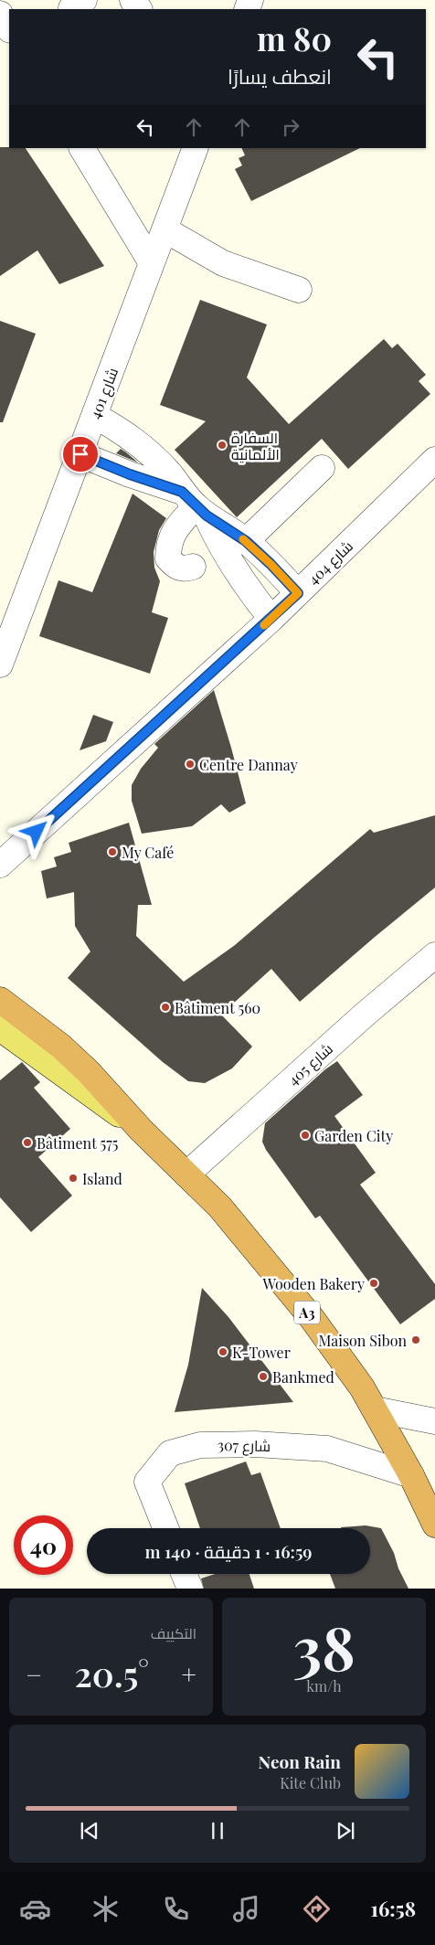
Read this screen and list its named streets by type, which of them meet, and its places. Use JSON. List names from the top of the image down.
{
  "streets": {
    "highway": ["A3"],
    "street": [
      "شارع 401",
      "شارع 404",
      "شارع 405",
      "شارع 307"
    ]
  },
  "crossings": [
    ["شارع 405", "A3"],
    ["A3", "شارع 307"]
  ],
  "places": [
    "السفارة الألمانية",
    "Centre Dannay",
    "My Café",
    "Bâtiment 560",
    "Garden City",
    "Bâtiment 575",
    "Island",
    "Wooden Bakery",
    "Maison Sibon",
    "K-Tower",
    "Bankmed"
  ],
  "page": {
    "turn": ["80 m", "انعطف يسارًا"],
    "limit": "40",
    "trip": "16:59 · 1 دقيقة · 140 m",
    "tile": [
      ["38", "km/h"],
      "التكييف"
    ],
    "heat": ["−", "20.5°", "+"],
    "song": ["Neon Rain", "Kite Club"],
    "tabs": "16:58"
  }
}
